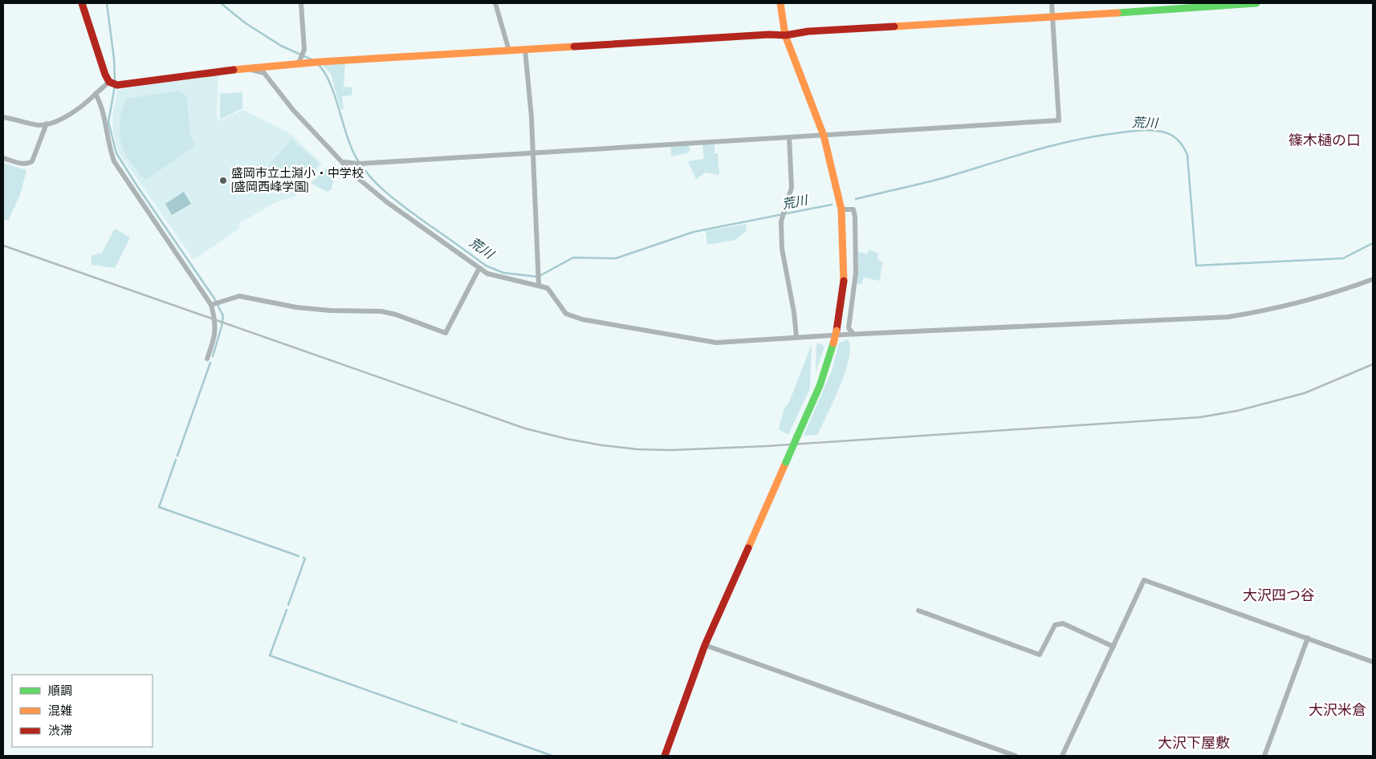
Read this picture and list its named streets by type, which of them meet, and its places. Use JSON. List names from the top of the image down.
{
  "districts": [
    "篠木樋の口",
    "大沢四つ谷",
    "大沢米倉",
    "大沢下屋敷"
  ],
  "water": ["荒川"],
  "places": ["盛岡市立土淵小・中学校 (盛岡西峰学園)"],
  "legend": ["順調", "混雑", "渋滞"]
}
